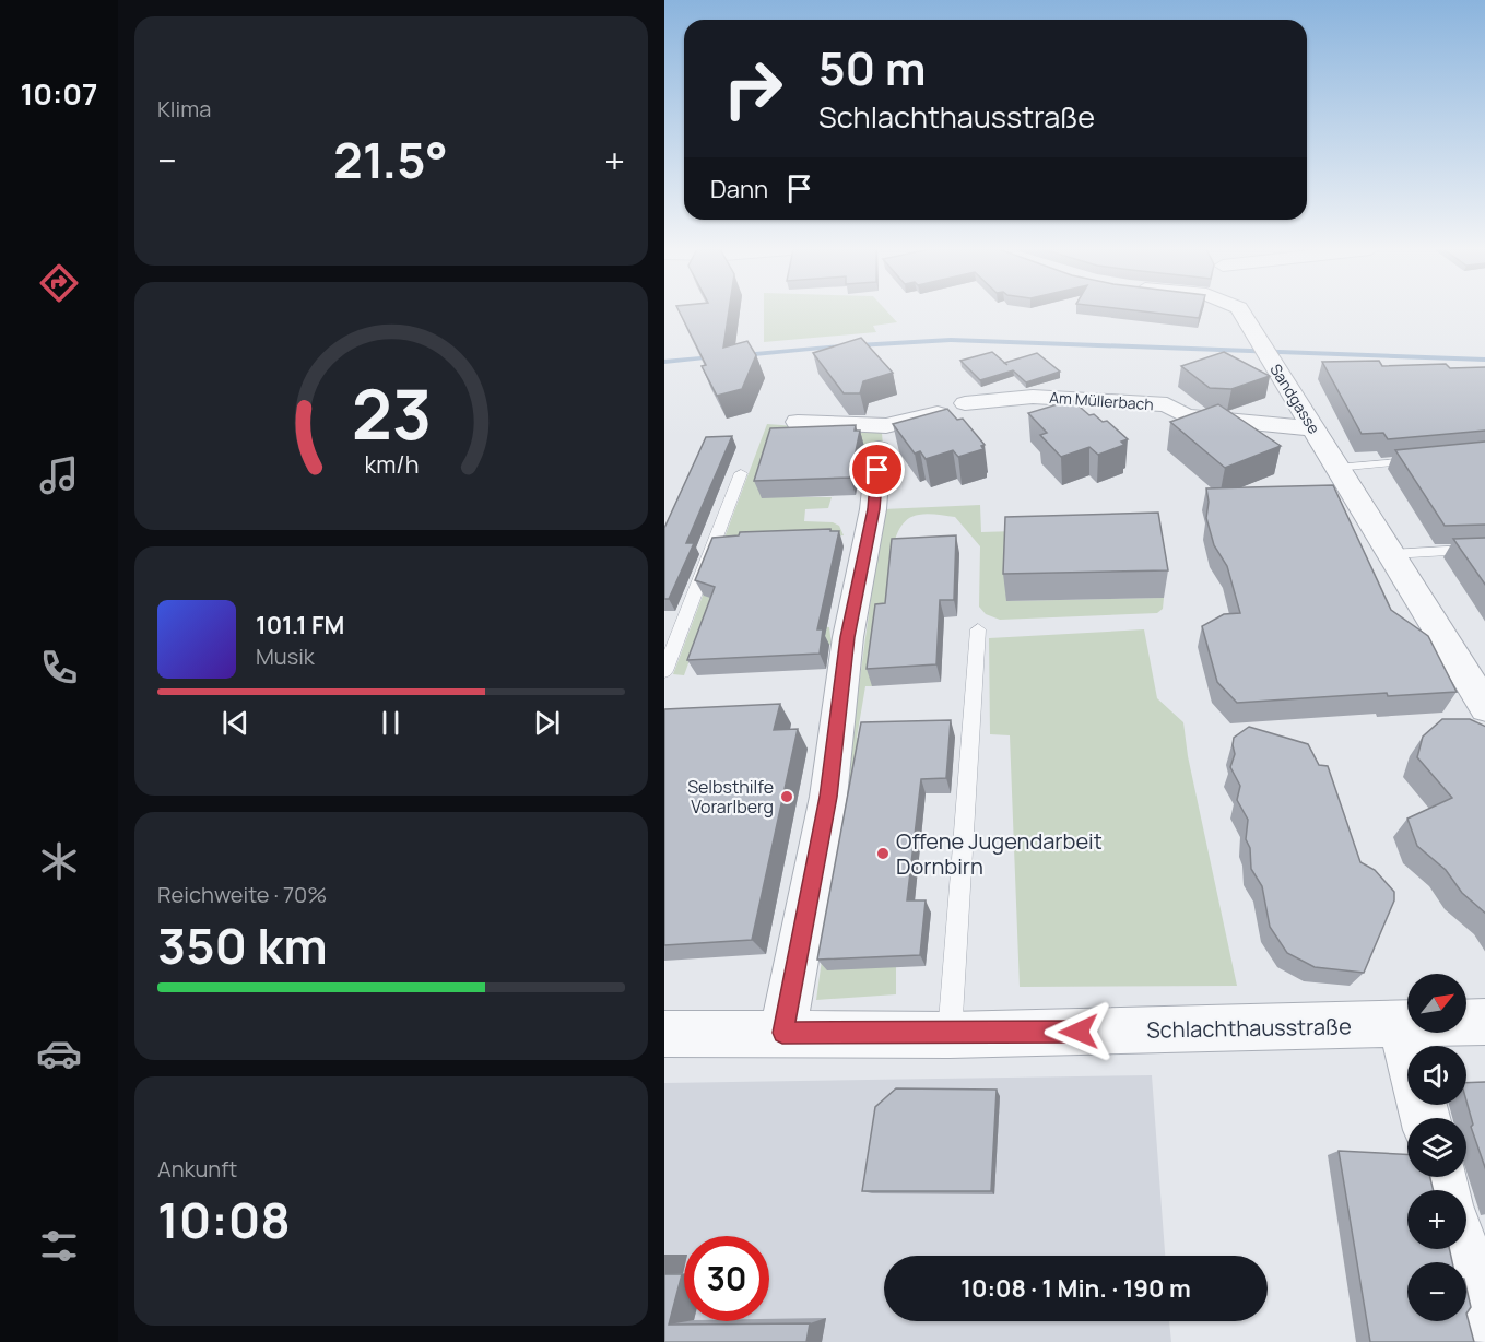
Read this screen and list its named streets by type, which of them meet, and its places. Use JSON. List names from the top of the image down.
{
  "streets": {
    "street": ["Sandgasse", "Am Müllerbach", "Schlachthausstraße"]
  },
  "crossings": [
    ["Sandgasse", "Am Müllerbach"]
  ],
  "places": ["Selbsthilfe Vorarlberg", "Offene Jugendarbeit Dornbirn"],
  "north": "top right",
  "page": {
    "tabs": "10:07",
    "tile": [
      "Klima",
      ["Reichweite · 70%", "350 km"],
      ["Ankunft", "10:08"]
    ],
    "turn": ["50 m", "Schlachthausstraße"],
    "heat": ["−", "21.5°", "+"],
    "then": "Dann",
    "song": ["101.1 FM", "Musik"],
    "map_buttons": ["+", "−"],
    "limit": "30",
    "trip": "10:08 · 1 Min. · 190 m",
    "gauge": ["23", "km/h"]
  }
}
